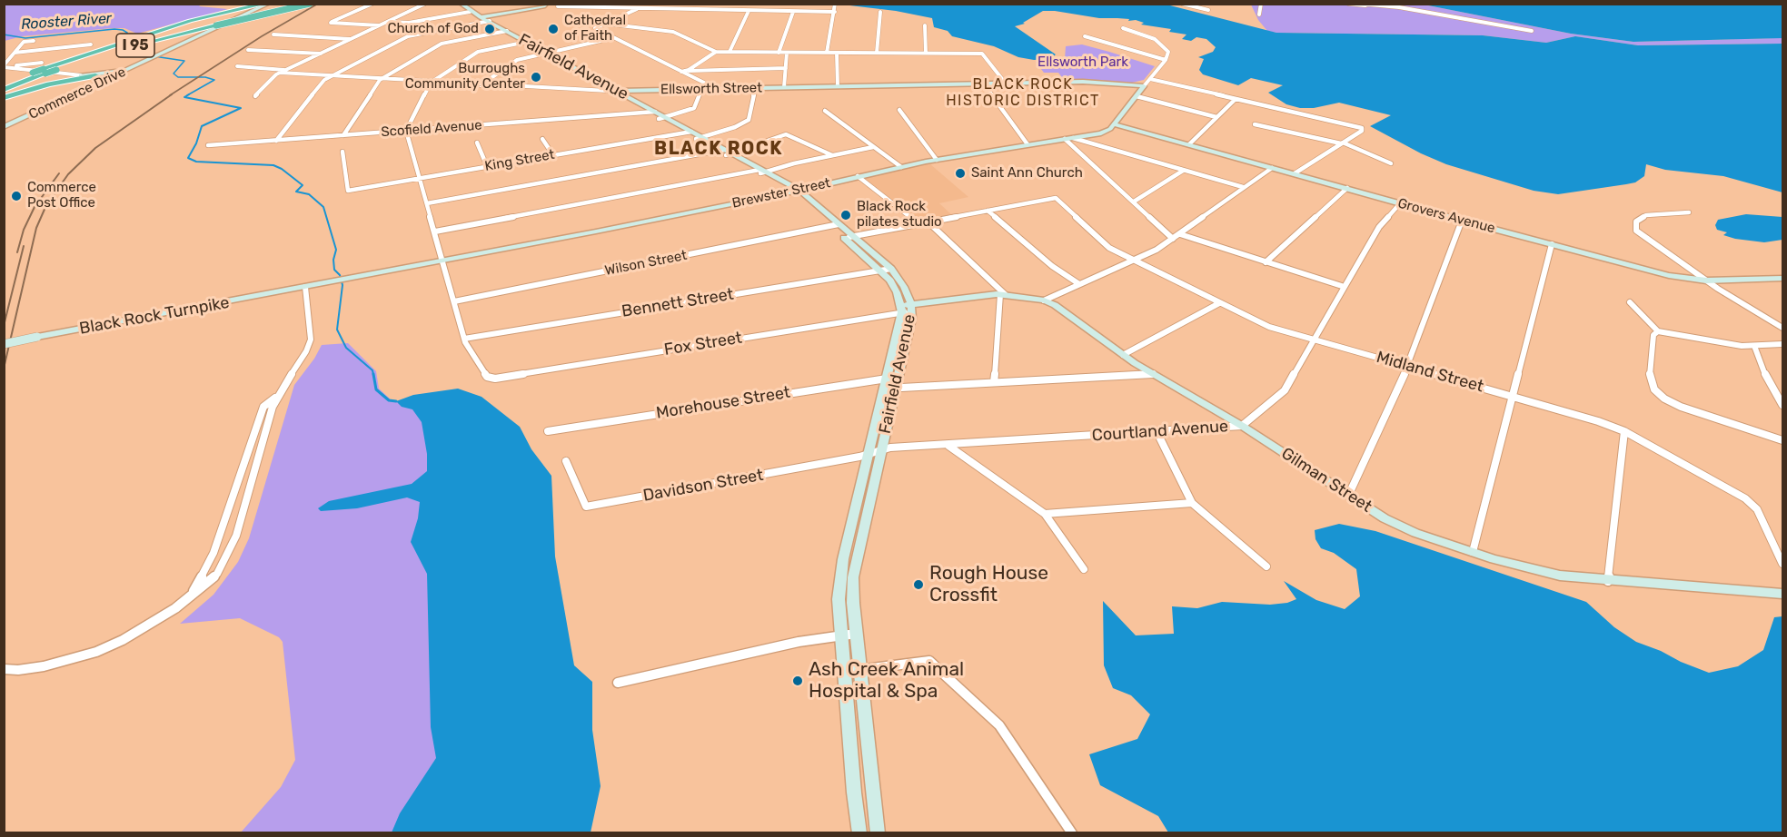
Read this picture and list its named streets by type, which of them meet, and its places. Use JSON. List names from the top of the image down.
{
  "streets": {
    "highway": ["I 95"],
    "main road": [
      "Fairfield Avenue",
      "Ellsworth Street",
      "Commerce Drive",
      "Brewster Street",
      "Grovers Avenue",
      "Black Rock Turnpike",
      "Gilman Street"
    ],
    "street": [
      "Scofield Avenue",
      "King Street",
      "Wilson Street",
      "Bennett Street",
      "Fox Street",
      "Midland Street",
      "Morehouse Street",
      "Courtland Avenue",
      "Davidson Street"
    ]
  },
  "crossings": [
    ["Fairfield Avenue", "Ellsworth Street"],
    ["Fairfield Avenue", "Scofield Avenue"],
    ["Fairfield Avenue", "King Street"],
    ["Fairfield Avenue", "Brewster Street"],
    ["Fairfield Avenue", "Wilson Street"],
    ["Fairfield Avenue", "Bennett Street"],
    ["Fairfield Avenue", "Fox Street"],
    ["Fairfield Avenue", "Morehouse Street"],
    ["Fairfield Avenue", "Courtland Avenue"],
    ["Fairfield Avenue", "Gilman Street"],
    ["Fairfield Avenue", "Davidson Street"],
    ["Ellsworth Street", "Brewster Street"],
    ["Brewster Street", "Grovers Avenue"],
    ["Brewster Street", "Black Rock Turnpike"],
    ["Grovers Avenue", "Courtland Avenue"],
    ["Bennett Street", "Fox Street"],
    ["Fox Street", "Gilman Street"],
    ["Midland Street", "Courtland Avenue"],
    ["Courtland Avenue", "Gilman Street"],
    ["Courtland Avenue", "Davidson Street"]
  ],
  "districts": ["BLACK ROCK HISTORIC DISTRICT", "BLACK ROCK"],
  "water": ["Rooster River"],
  "parks": ["Ellsworth Park"],
  "places": [
    "Church of God",
    "Cathedral of Faith",
    "Burroughs Community Center",
    "Saint Ann Church",
    "Commerce Post Office",
    "Black Rock pilates studio",
    "Rough House Crossfit",
    "Ash Creek Animal Hospital & Spa"
  ]
}
